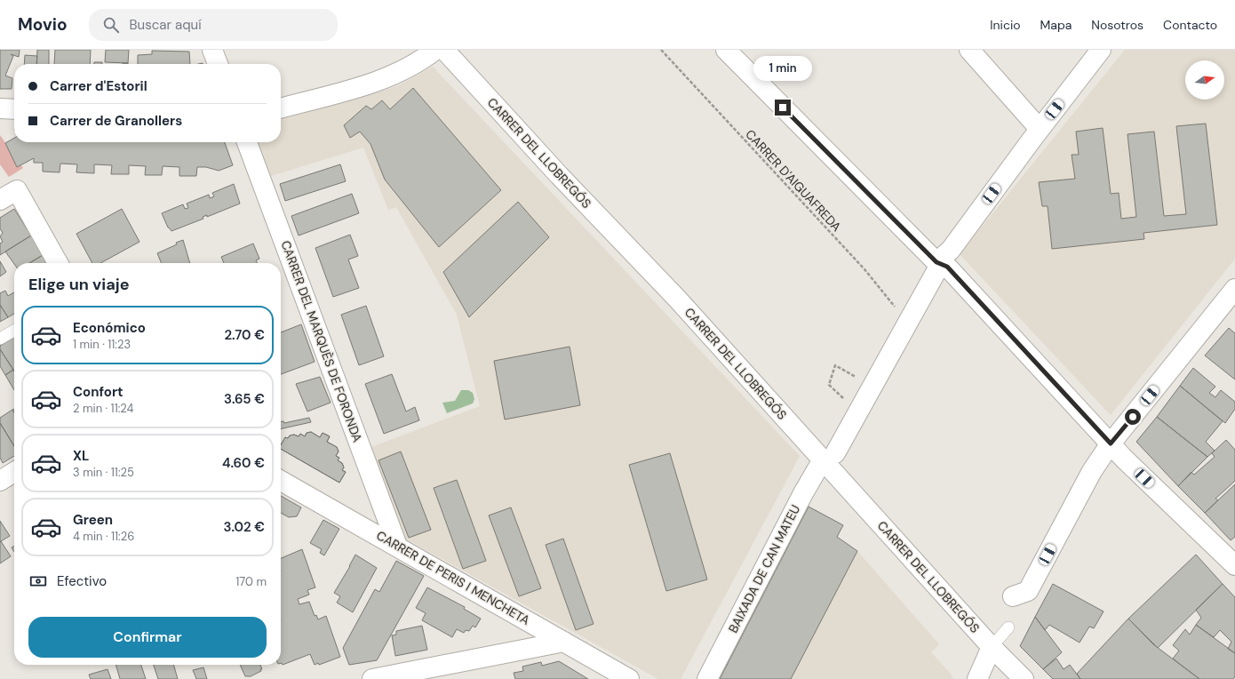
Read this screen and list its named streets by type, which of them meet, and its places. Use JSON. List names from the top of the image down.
{
  "streets": {
    "street": [
      "CARRER DEL LLOBREGÓS",
      "CARRER DEL MARQUÈS DE FORONDA",
      "BAIXADA DE CAN MATEU",
      "CARRER DE PERIS I MENCHETA"
    ],
    "path": ["CARRER D'AIGUAFREDA"]
  },
  "crossings": [
    ["CARRER DEL LLOBREGÓS", "BAIXADA DE CAN MATEU"],
    ["CARRER D'AIGUAFREDA", "BAIXADA DE CAN MATEU"],
    ["CARRER DEL MARQUÈS DE FORONDA", "CARRER DE PERIS I MENCHETA"]
  ],
  "north": "right",
  "page": {
    "header": "Movio",
    "search": "Buscar aquí",
    "nav": [
      "Inicio",
      "Mapa",
      "Nosotros",
      "Contacto"
    ],
    "bubble": "1 min",
    "banner": ["Carrer d'Estoril", "Carrer de Granollers"],
    "heading": "Elige un viaje",
    "list": [
      {
        "name": "Económico",
        "note": "1 min · 11:23",
        "value": "2.70 €"
      },
      {
        "name": "Confort",
        "note": "2 min · 11:24",
        "value": "3.65 €"
      },
      {
        "name": "XL",
        "note": "3 min · 11:25",
        "value": "4.60 €"
      },
      {
        "name": "Green",
        "note": "4 min · 11:26",
        "value": "3.02 €"
      }
    ],
    "pay": ["Efectivo", "170 m"],
    "buttons": "Confirmar"
  }
}
